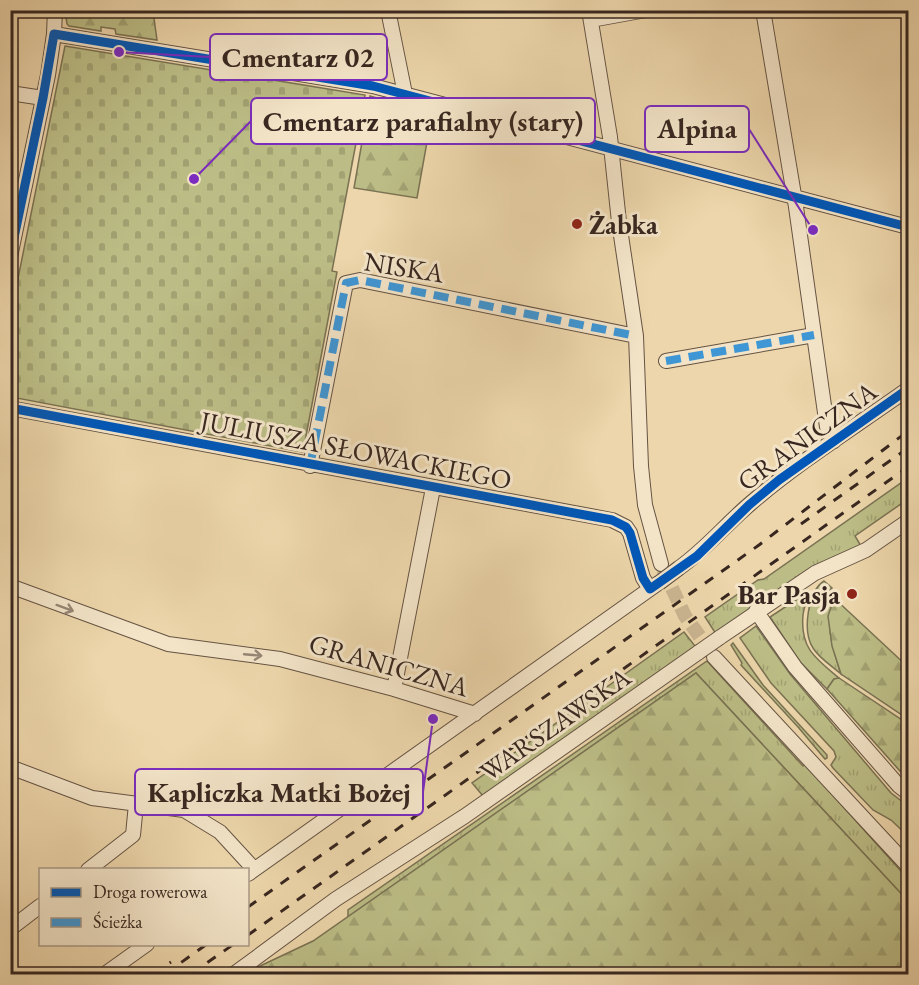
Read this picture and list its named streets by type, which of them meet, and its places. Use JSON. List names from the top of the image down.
{
  "streets": {
    "street": [
      "NISKA",
      "GRANICZNA",
      "JULIUSZA SŁOWACKIEGO",
      "WARSZAWSKA"
    ]
  },
  "crossings": [
    ["NISKA", "JULIUSZA SŁOWACKIEGO"],
    ["GRANICZNA", "JULIUSZA SŁOWACKIEGO"]
  ],
  "one_way": ["GRANICZNA"],
  "places": [
    "Cmentarz 02",
    "Cmentarz parafialny (stary)",
    "Żabka",
    "Alpina",
    "Bar Pasja",
    "Kapliczka Matki Bożej"
  ],
  "legend": ["Droga rowerowa", "Ścieżka"]
}
